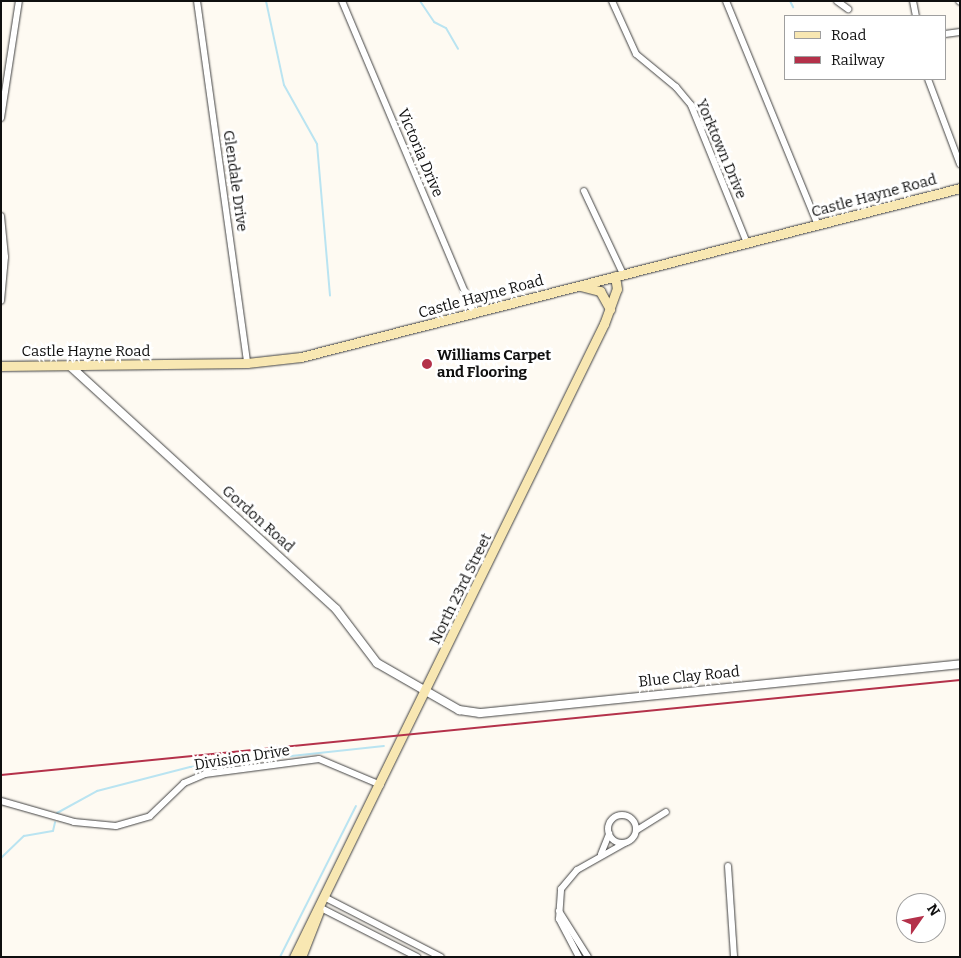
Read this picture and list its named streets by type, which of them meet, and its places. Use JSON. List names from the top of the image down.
{
  "streets": {
    "main road": ["Castle Hayne Road", "North 23rd Street"],
    "street": [
      "Yorktown Drive",
      "Victoria Drive",
      "Glendale Drive",
      "Gordon Road",
      "Blue Clay Road",
      "Division Drive"
    ]
  },
  "crossings": [
    ["Yorktown Drive", "Castle Hayne Road"],
    ["Victoria Drive", "Castle Hayne Road"],
    ["Glendale Drive", "Castle Hayne Road"],
    ["Castle Hayne Road", "Gordon Road"],
    ["Castle Hayne Road", "North 23rd Street"],
    ["Gordon Road", "North 23rd Street"],
    ["Gordon Road", "Blue Clay Road"],
    ["North 23rd Street", "Blue Clay Road"],
    ["North 23rd Street", "Division Drive"]
  ],
  "places": ["Williams Carpet and Flooring"],
  "legend": ["Road", "Railway"],
  "north": "top right"
}
